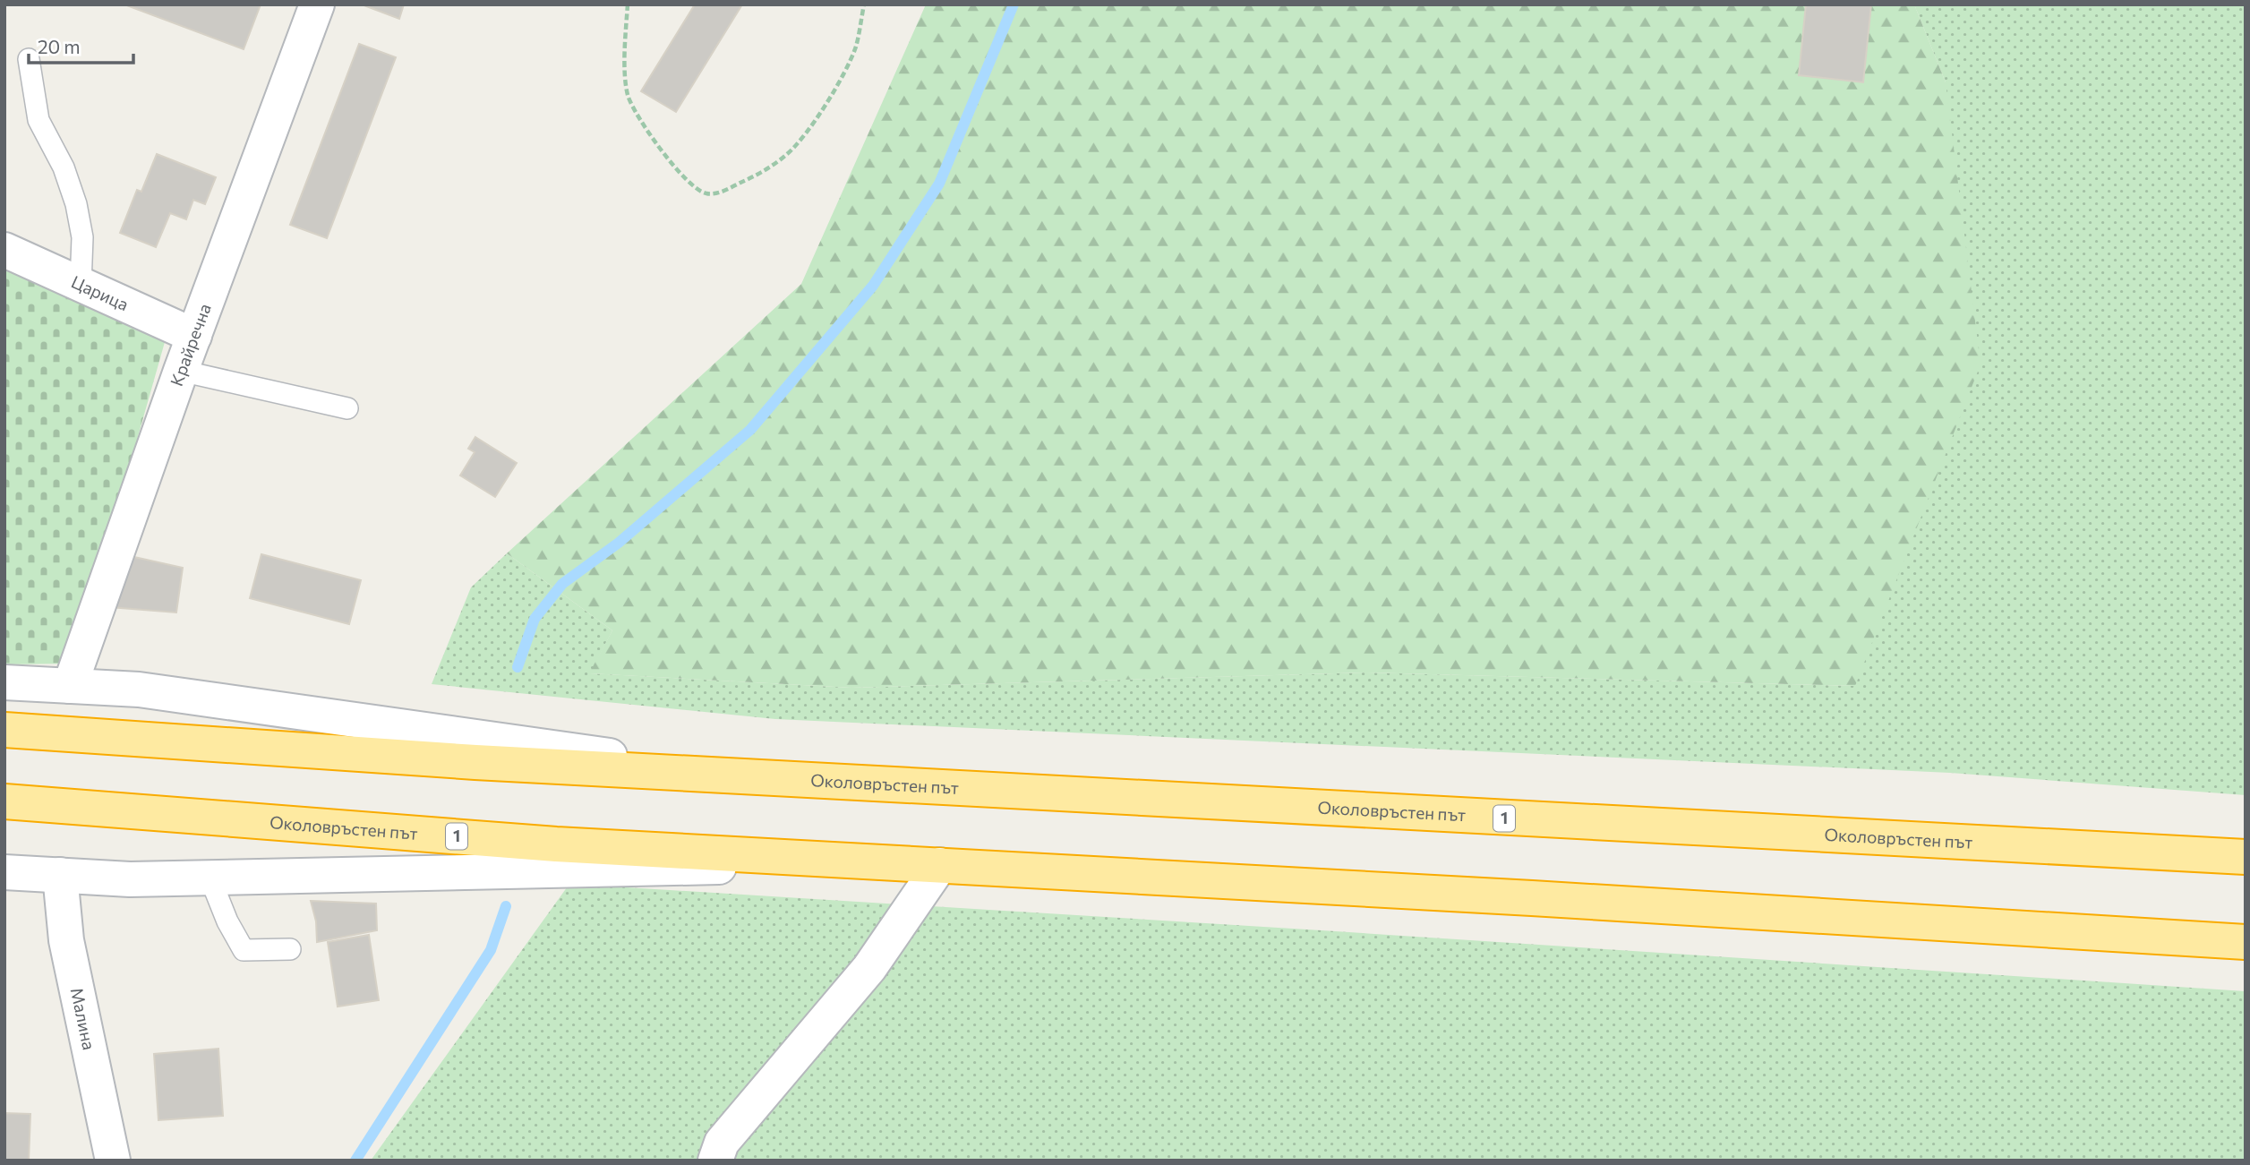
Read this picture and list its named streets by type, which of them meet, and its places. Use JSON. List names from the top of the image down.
{
  "streets": {
    "highway": ["Околовръстен път", "1"],
    "street": ["Царица", "Крайречна", "Малина"]
  },
  "crossings": [
    ["Царица", "Крайречна"],
    ["Крайречна", "Околовръстен път"],
    ["Околовръстен път", "Малина"]
  ],
  "scale_bar": "20 m"
}
